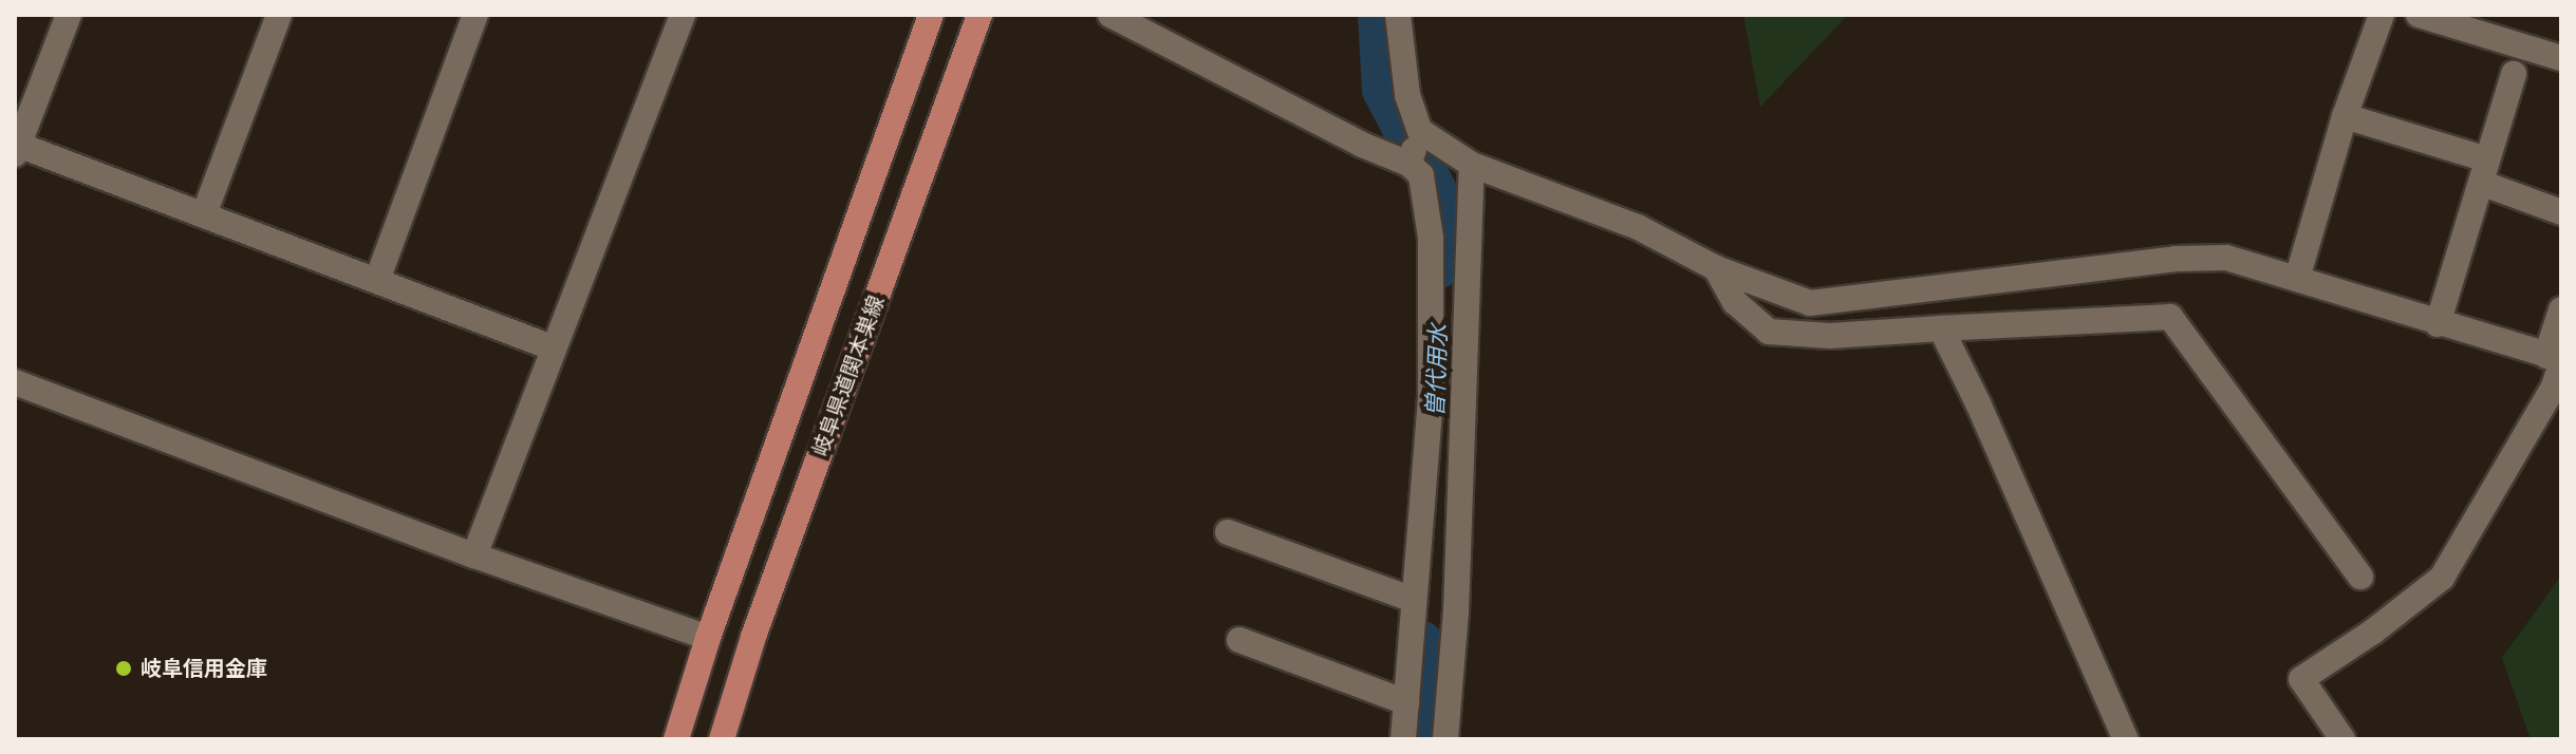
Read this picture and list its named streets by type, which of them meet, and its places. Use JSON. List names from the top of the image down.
{
  "streets": {
    "main road": ["岐阜県道関本巣線"]
  },
  "water": ["曽代用水"],
  "places": ["岐阜信用金庫"]
}
